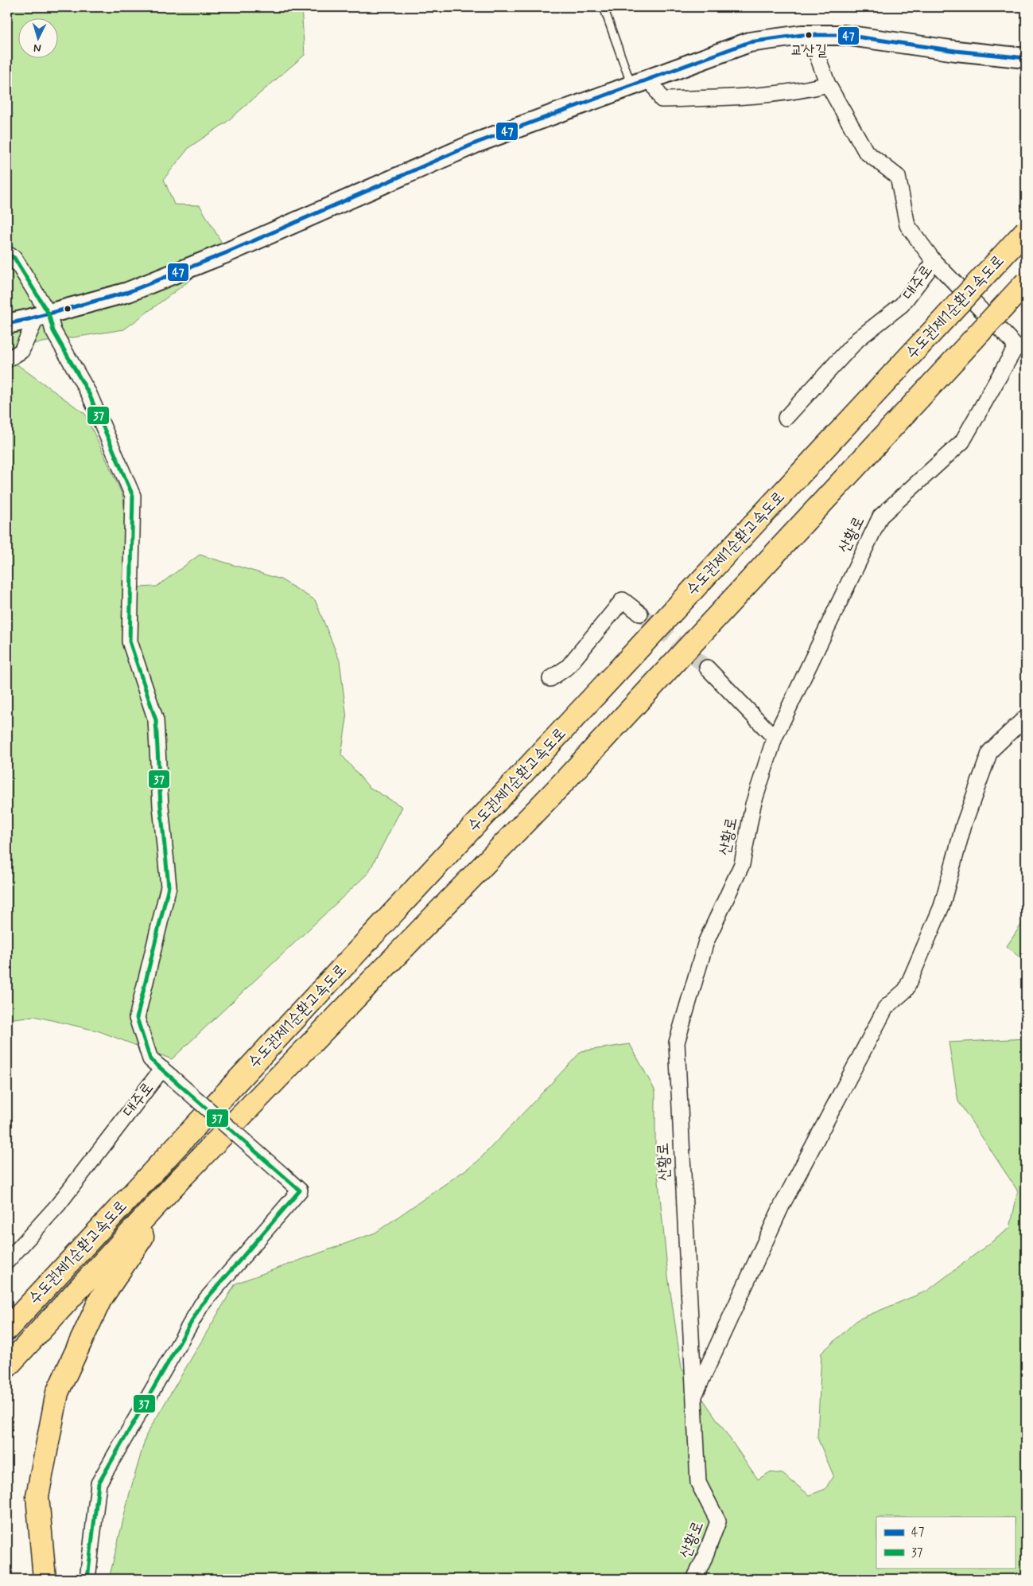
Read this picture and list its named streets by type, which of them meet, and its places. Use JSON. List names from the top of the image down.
{
  "streets": {
    "highway": ["수도권제1순환고속도로"],
    "street": ["대주로", "산황로"]
  },
  "places": ["교산길"],
  "lines": ["transit line 47", "transit line 37"],
  "legend": ["47", "37"],
  "north": "bottom"
}
